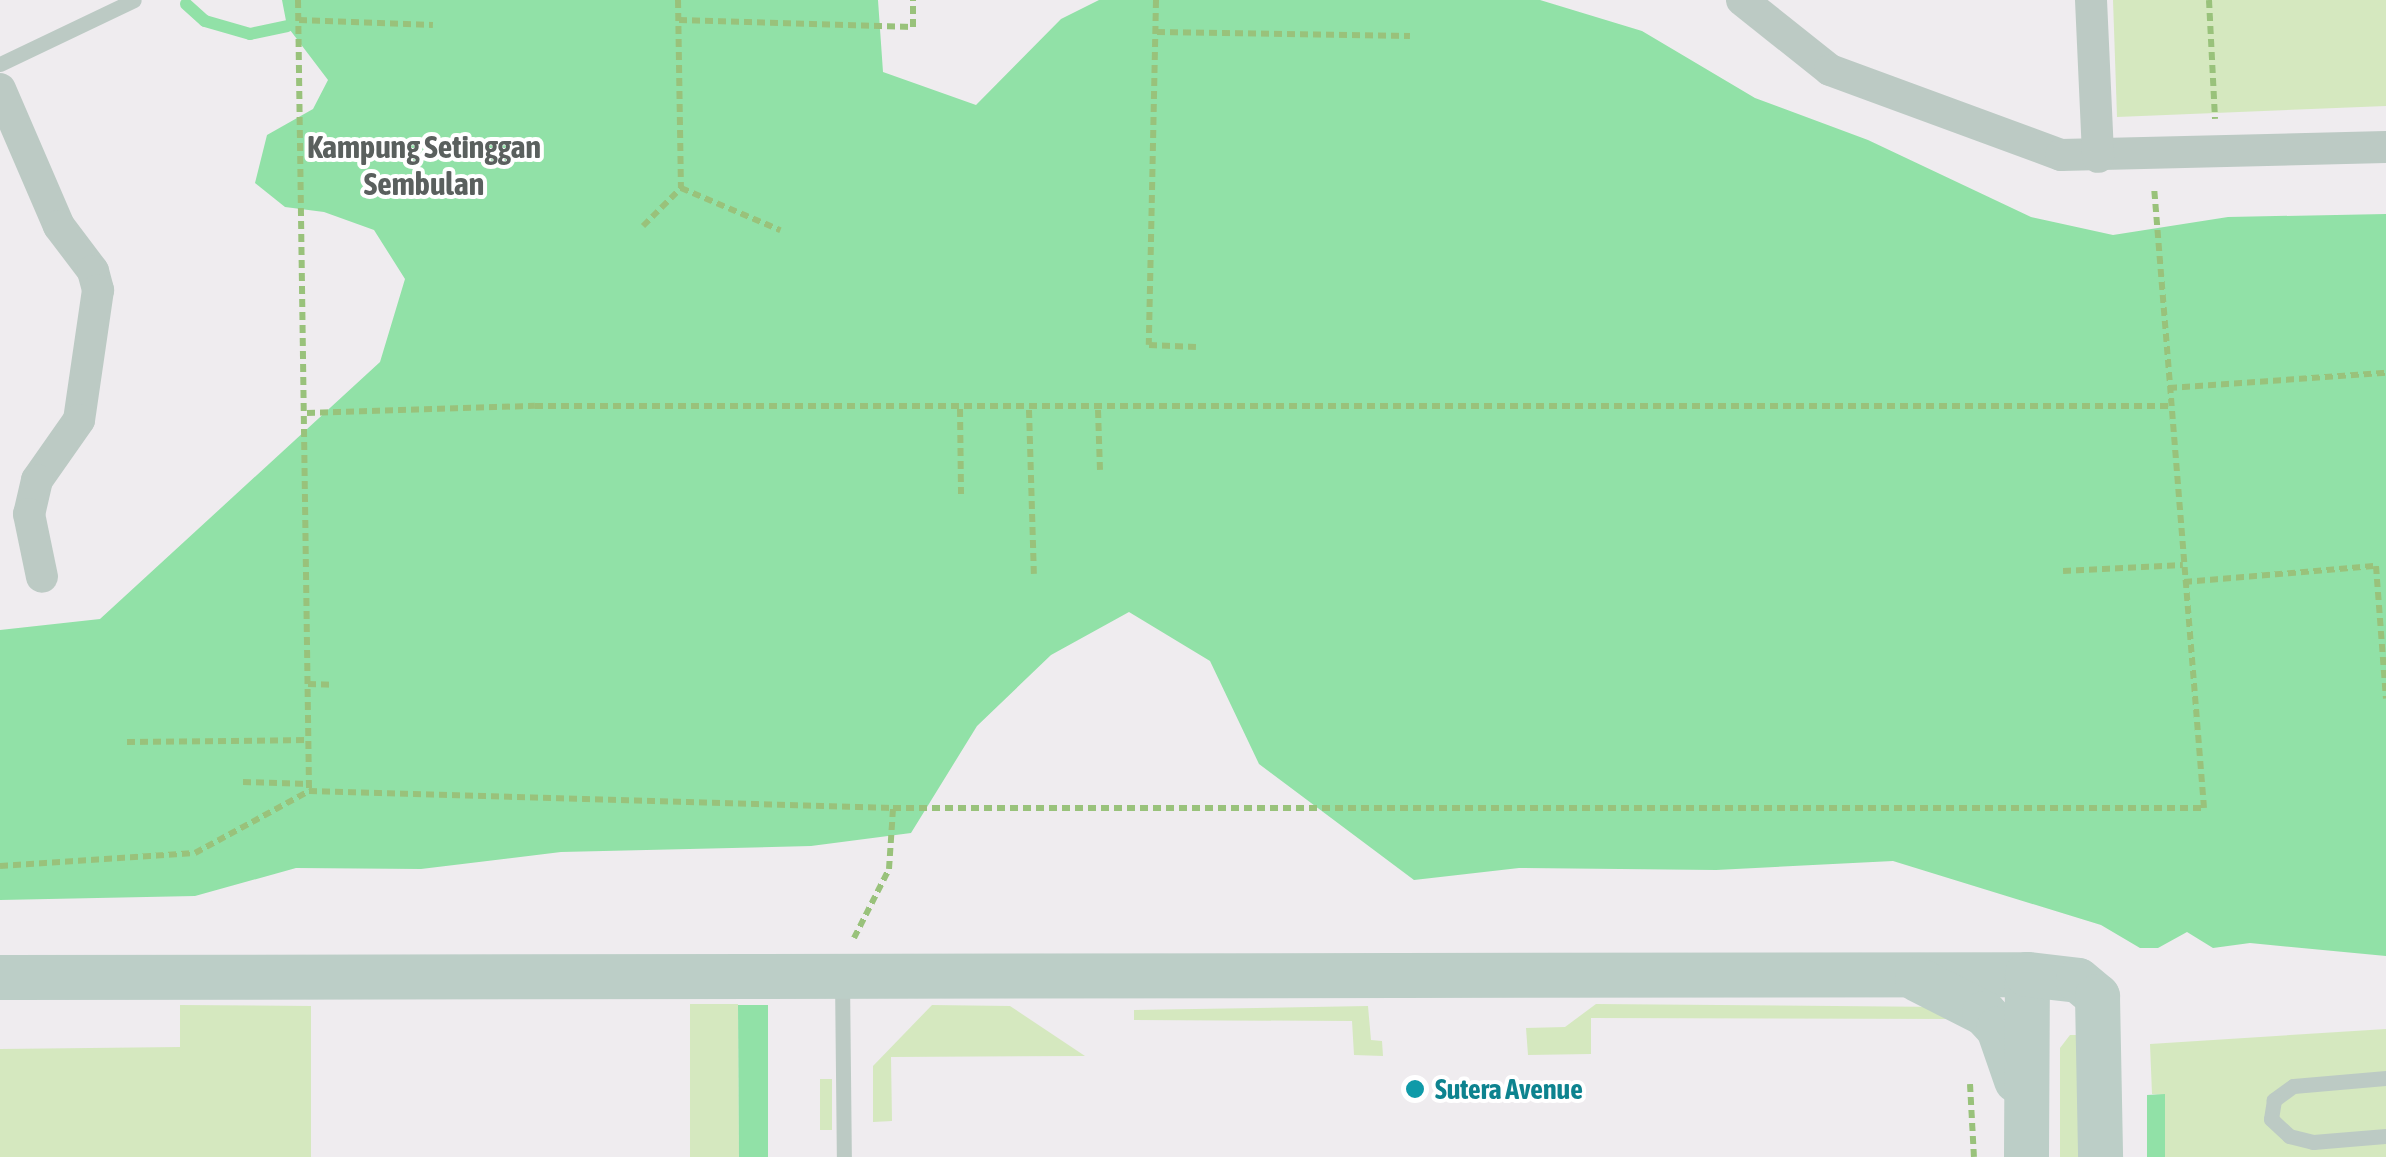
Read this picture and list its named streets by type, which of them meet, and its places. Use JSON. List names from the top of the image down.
{
  "districts": ["Kampung Setinggan Sembulan"],
  "places": ["Sutera Avenue"]
}
